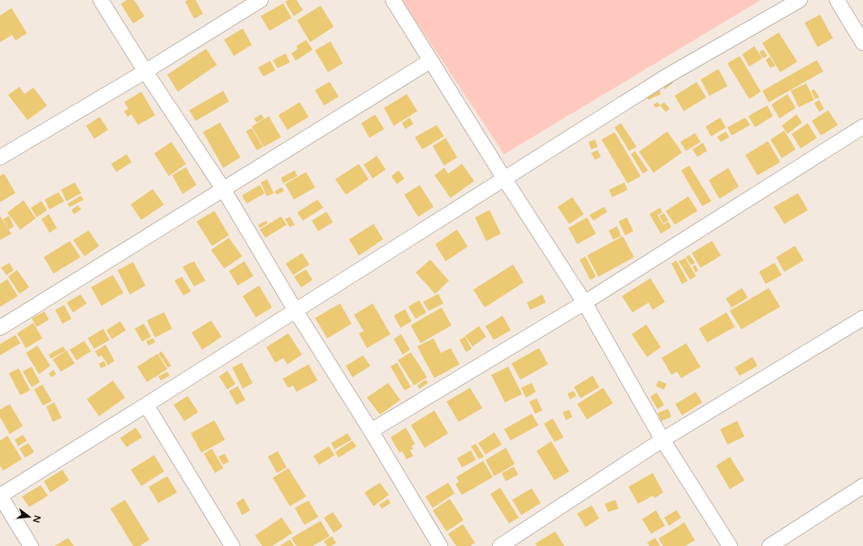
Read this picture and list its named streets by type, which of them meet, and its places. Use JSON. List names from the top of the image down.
{
  "north": "right"
}
